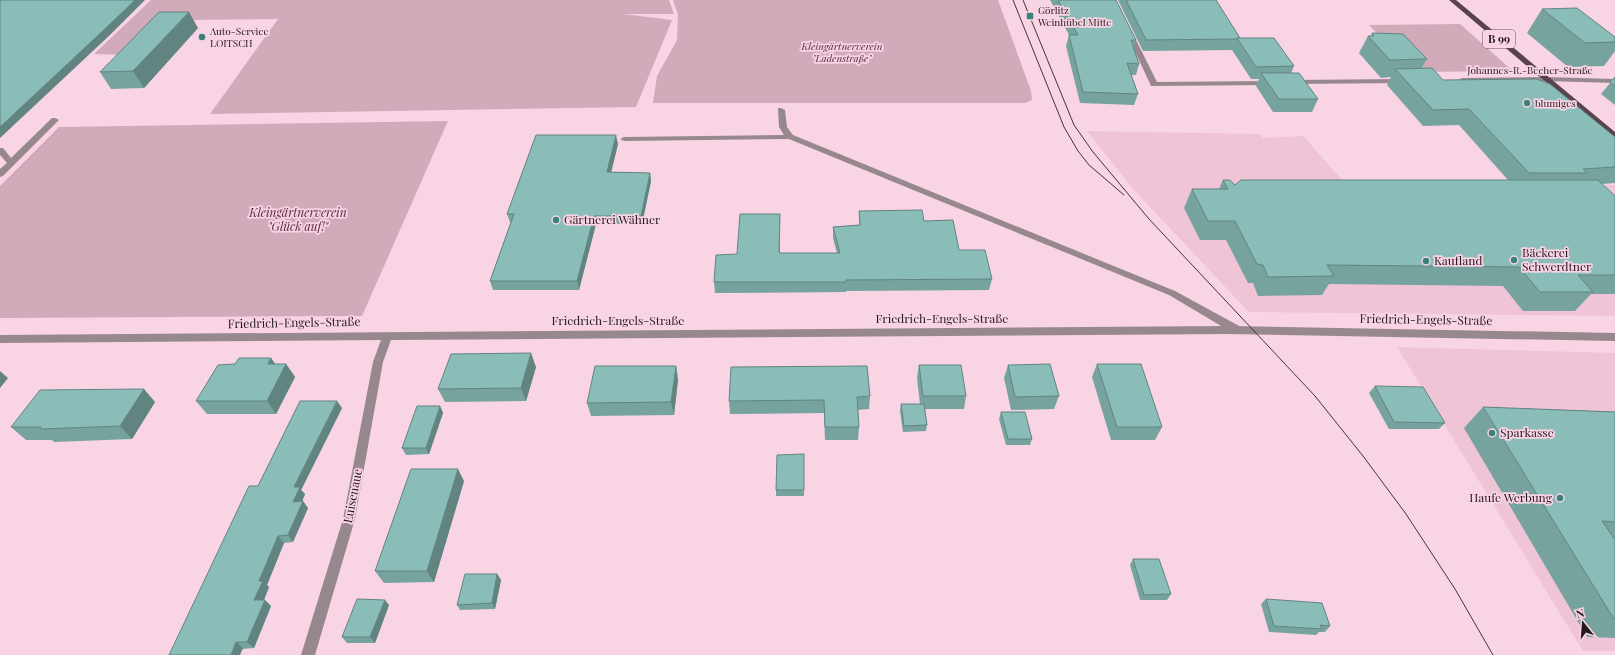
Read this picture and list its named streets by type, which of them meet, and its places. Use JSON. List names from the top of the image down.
{
  "streets": {
    "main road": ["B 99"],
    "street": ["Johannes-R.-Becher-Straße", "Friedrich-Engels-Straße", "Luisenaue"]
  },
  "crossings": [
    ["B 99", "Johannes-R.-Becher-Straße"],
    ["Friedrich-Engels-Straße", "Luisenaue"]
  ],
  "parks": ["Kleingärtnerverein \"Ladenstraße\"", "Kleingärtnerverein \"Glück auf!\""],
  "places": {
    "transit": ["Görlitz Weinhübel Mitte"],
    "other": [
      "Auto-Service LOITSCH",
      "blumiges",
      "Gärtnerei Wähner",
      "Bäckerei Schwerdtner",
      "Kaufland",
      "Sparkasse",
      "Haufe Werbung"
    ]
  },
  "north": "top"
}
